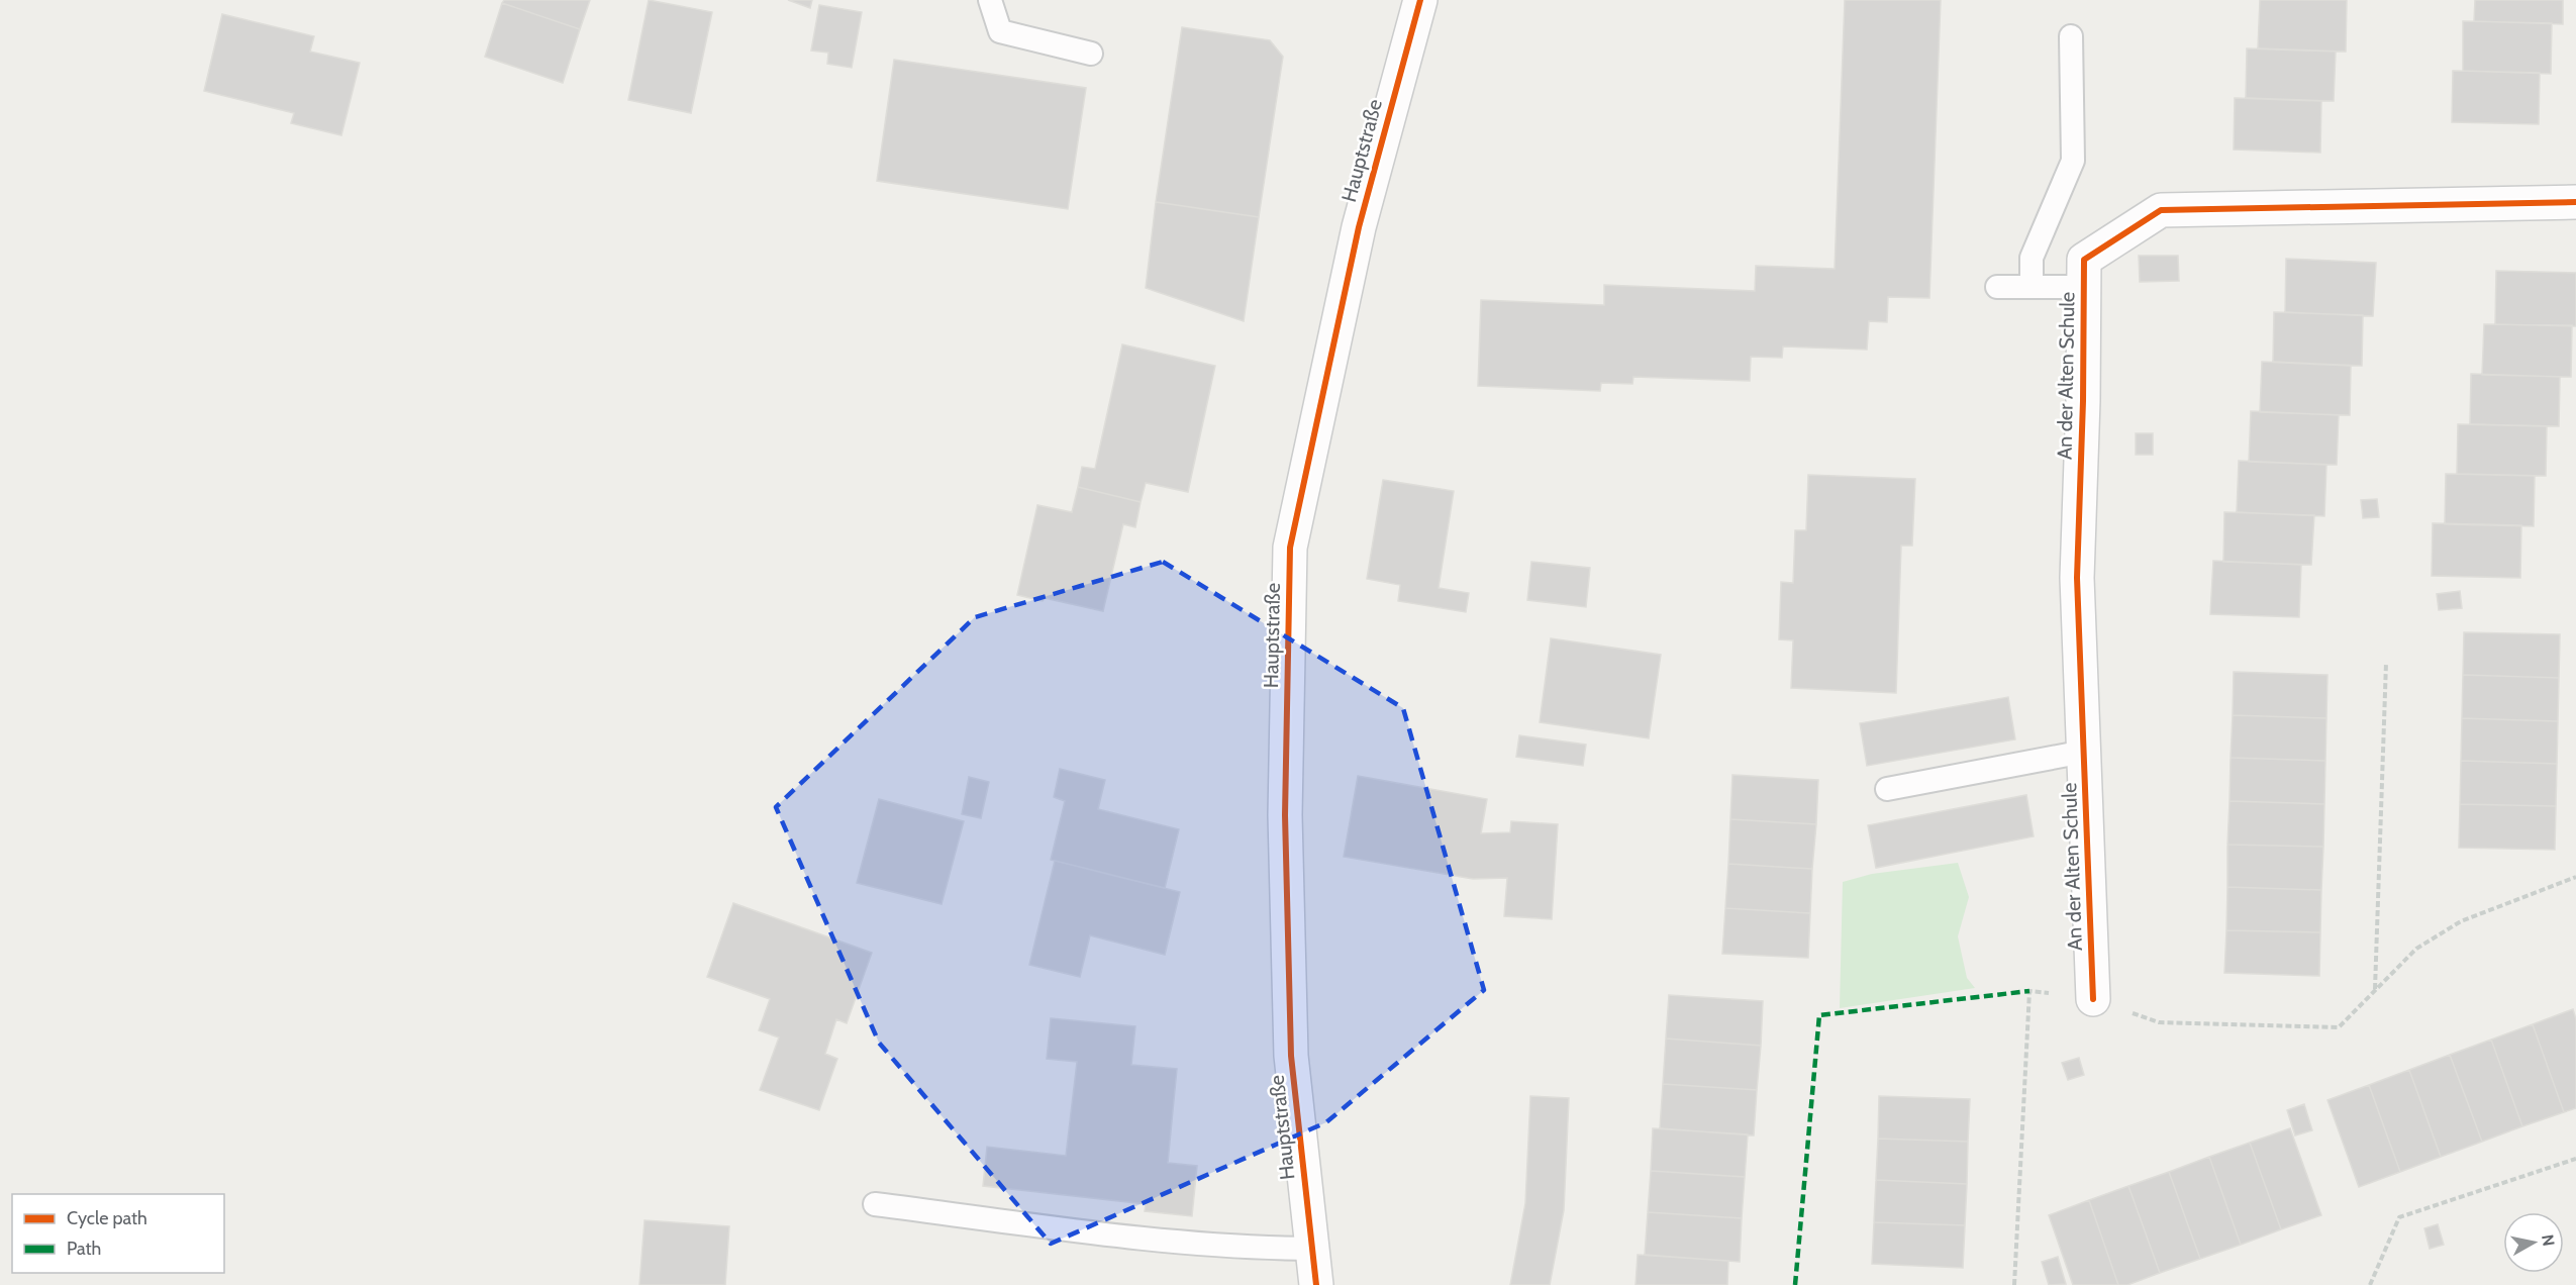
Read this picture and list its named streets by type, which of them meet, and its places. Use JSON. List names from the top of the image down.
{
  "streets": {
    "street": ["Hauptstraße", "An der Alten Schule"]
  },
  "legend": ["Cycle path", "Path"],
  "north": "right"
}
